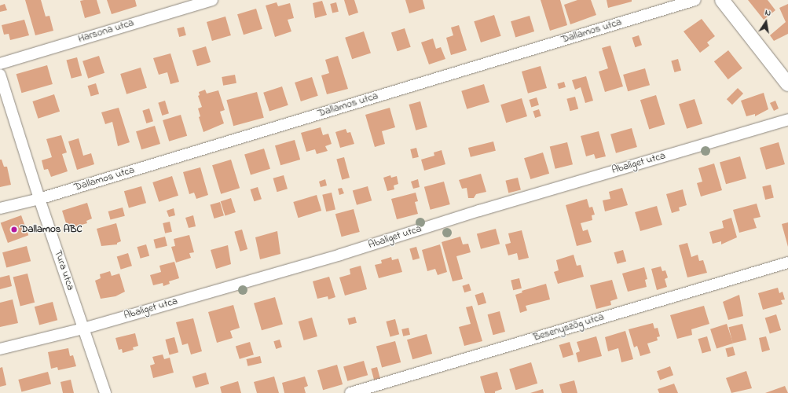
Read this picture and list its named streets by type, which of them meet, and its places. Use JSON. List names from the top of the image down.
{
  "streets": {
    "street": [
      "Harsona utca",
      "Dallamos utca",
      "Abaliget utca",
      "Tura utca",
      "Besenyszög utca"
    ]
  },
  "crossings": [
    ["Dallamos utca", "Tura utca"],
    ["Abaliget utca", "Tura utca"]
  ],
  "places": ["Dallamos ABC"],
  "north": "top"
}
